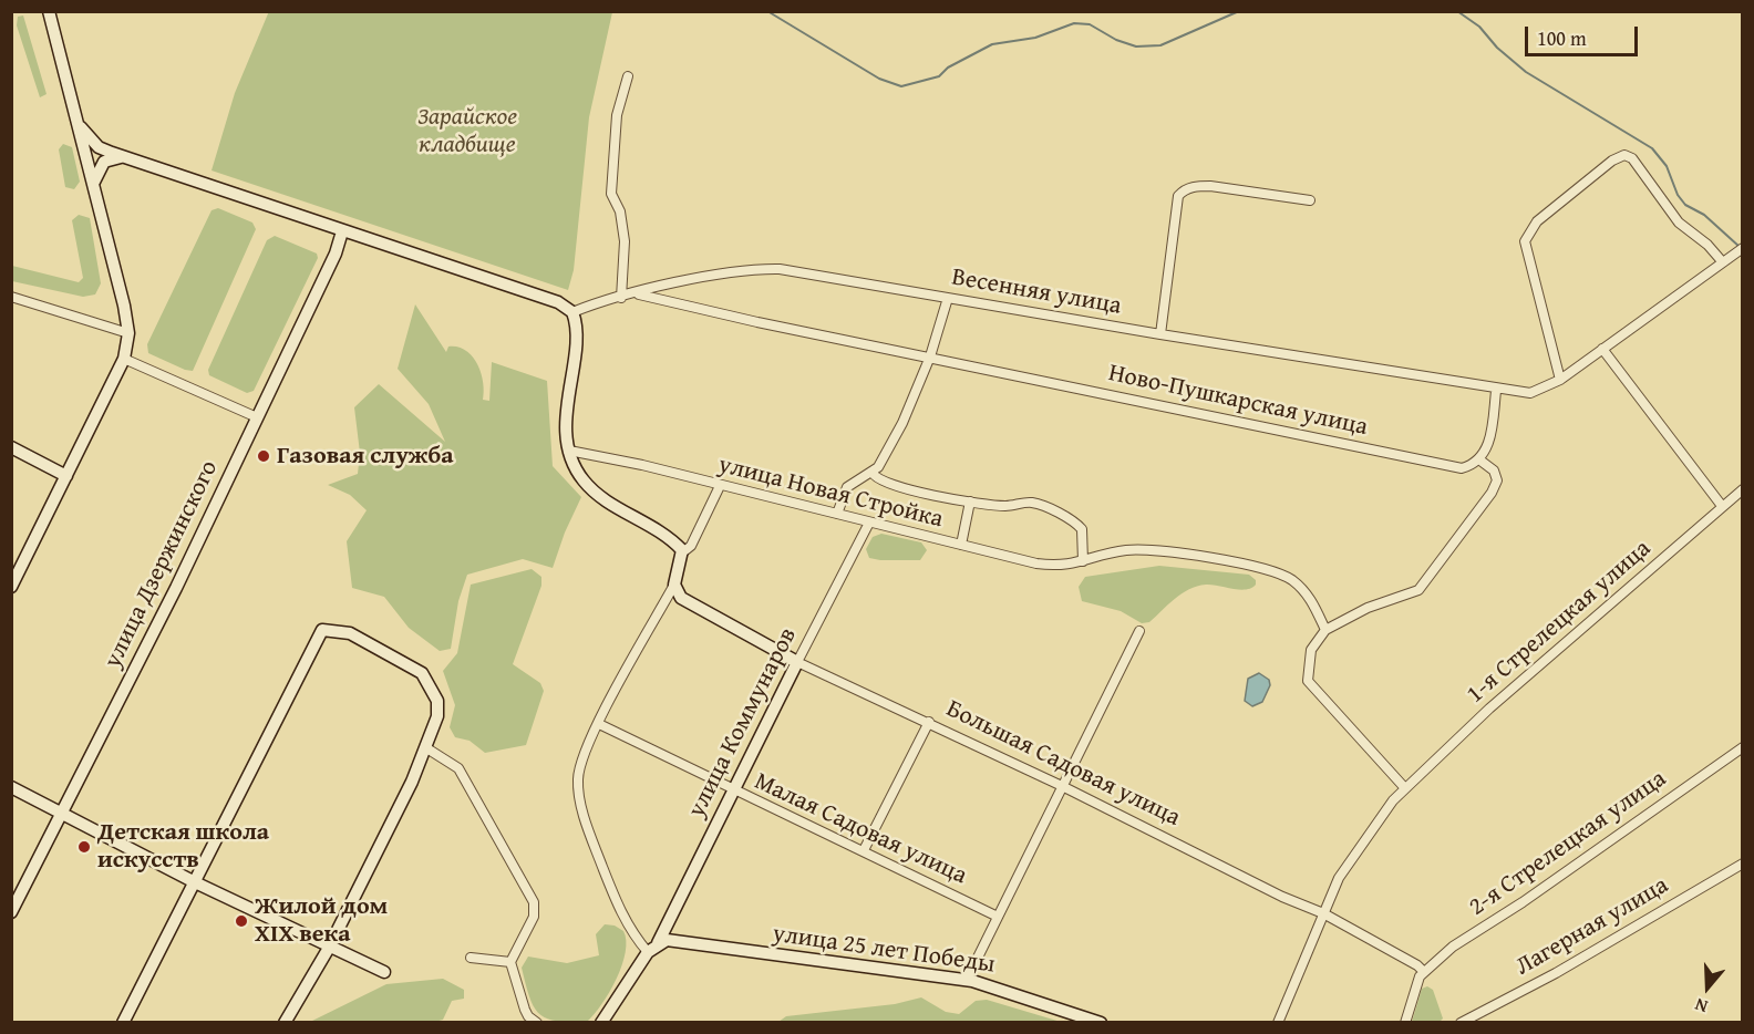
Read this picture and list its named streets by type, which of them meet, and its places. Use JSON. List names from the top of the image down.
{
  "streets": {
    "street": [
      "Весенняя улица",
      "Ново-Пушкарская улица",
      "улица Новая Стройка",
      "улица Дзержинского",
      "1-я Стрелецкая улица",
      "улица Коммунаров",
      "Большая Садовая улица",
      "Малая Садовая улица",
      "2-я Стрелецкая улица",
      "Лагерная улица",
      "улица 25 лет Победы"
    ]
  },
  "crossings": [
    ["Весенняя улица", "Ново-Пушкарская улица"],
    ["улица Новая Стройка", "улица Коммунаров"],
    ["1-я Стрелецкая улица", "Большая Садовая улица"],
    ["улица Коммунаров", "Большая Садовая улица"],
    ["улица Коммунаров", "Малая Садовая улица"],
    ["улица Коммунаров", "улица 25 лет Победы"],
    ["Большая Садовая улица", "2-я Стрелецкая улица"]
  ],
  "parks": ["Зарайское кладбище"],
  "places": ["Газовая служба", "Детская школа искусств", "Жилой дом XIX века"],
  "scale_bar": "100 m",
  "north": "bottom"
}
